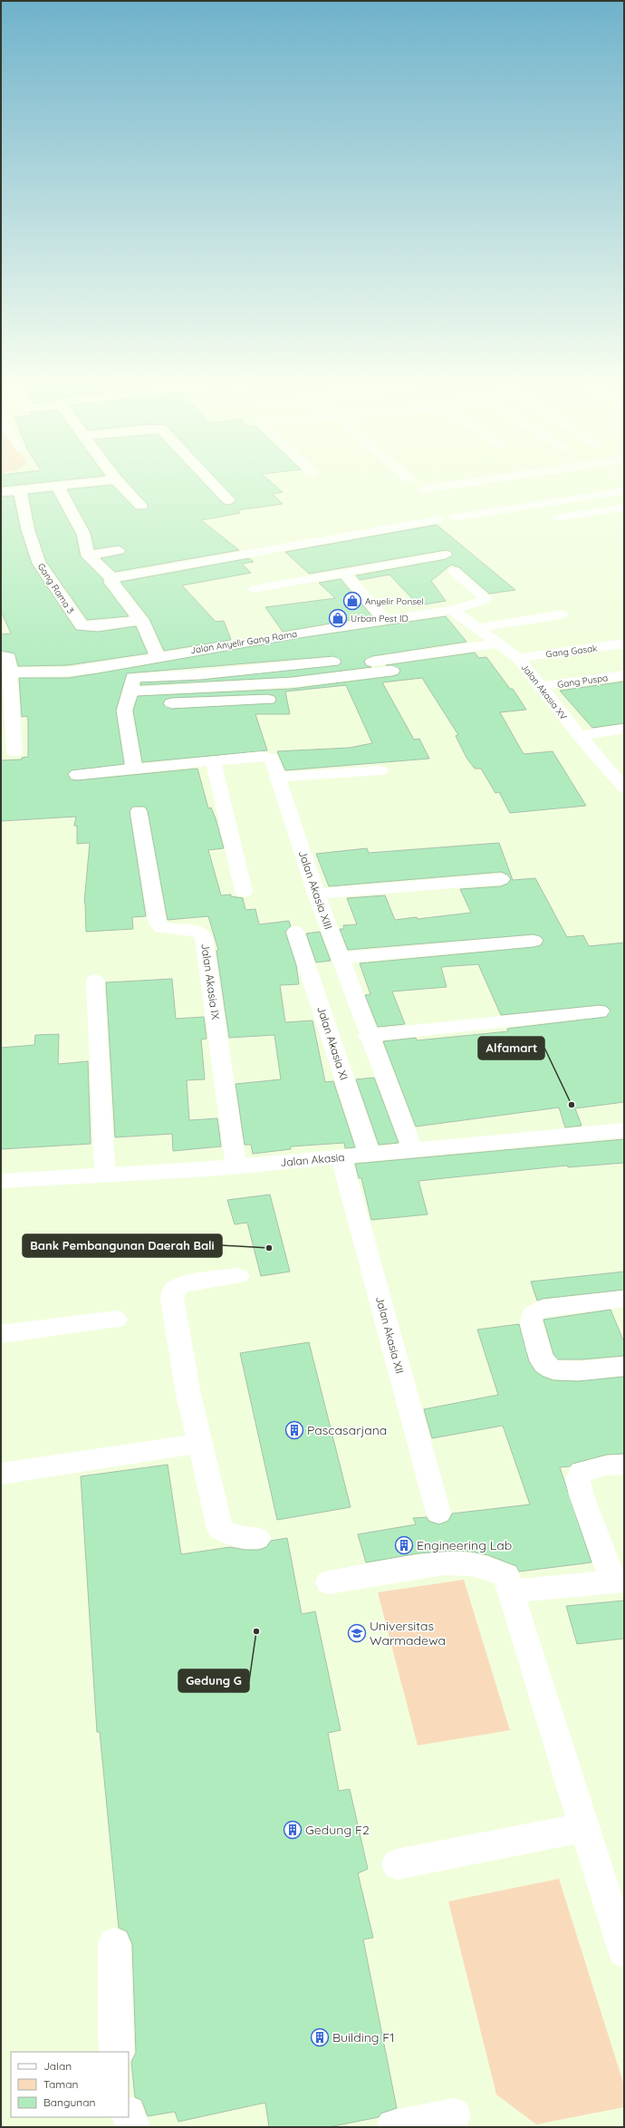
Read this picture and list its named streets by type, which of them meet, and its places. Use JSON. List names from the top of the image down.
{
  "streets": {
    "street": [
      "Gang Rama 3",
      "Jalan Anyelir Gang Rama",
      "Gang Gasak",
      "Gang Puspa",
      "Jalan Akasia XV",
      "Jalan Akasia XIII",
      "Jalan Akasia IX",
      "Jalan Akasia XI",
      "Jalan Akasia",
      "Jalan Akasia XII"
    ]
  },
  "crossings": [
    ["Jalan Anyelir Gang Rama", "Jalan Akasia XV"],
    ["Gang Gasak", "Jalan Akasia XV"],
    ["Gang Puspa", "Jalan Akasia XV"],
    ["Jalan Akasia XIII", "Jalan Akasia"],
    ["Jalan Akasia IX", "Jalan Akasia"],
    ["Jalan Akasia XI", "Jalan Akasia"],
    ["Jalan Akasia", "Jalan Akasia XII"]
  ],
  "places": {
    "shop": ["Anyelir Ponsel", "Urban Pest ID"],
    "other": ["Alfamart", "Bank Pembangunan Daerah Bali", "Gedung G"],
    "building": [
      "Pascasarjana",
      "Engineering Lab",
      "Gedung F2",
      "Building F1"
    ],
    "school or university": ["Universitas Warmadewa"]
  },
  "legend": ["Jalan", "Taman", "Bangunan"]
}
